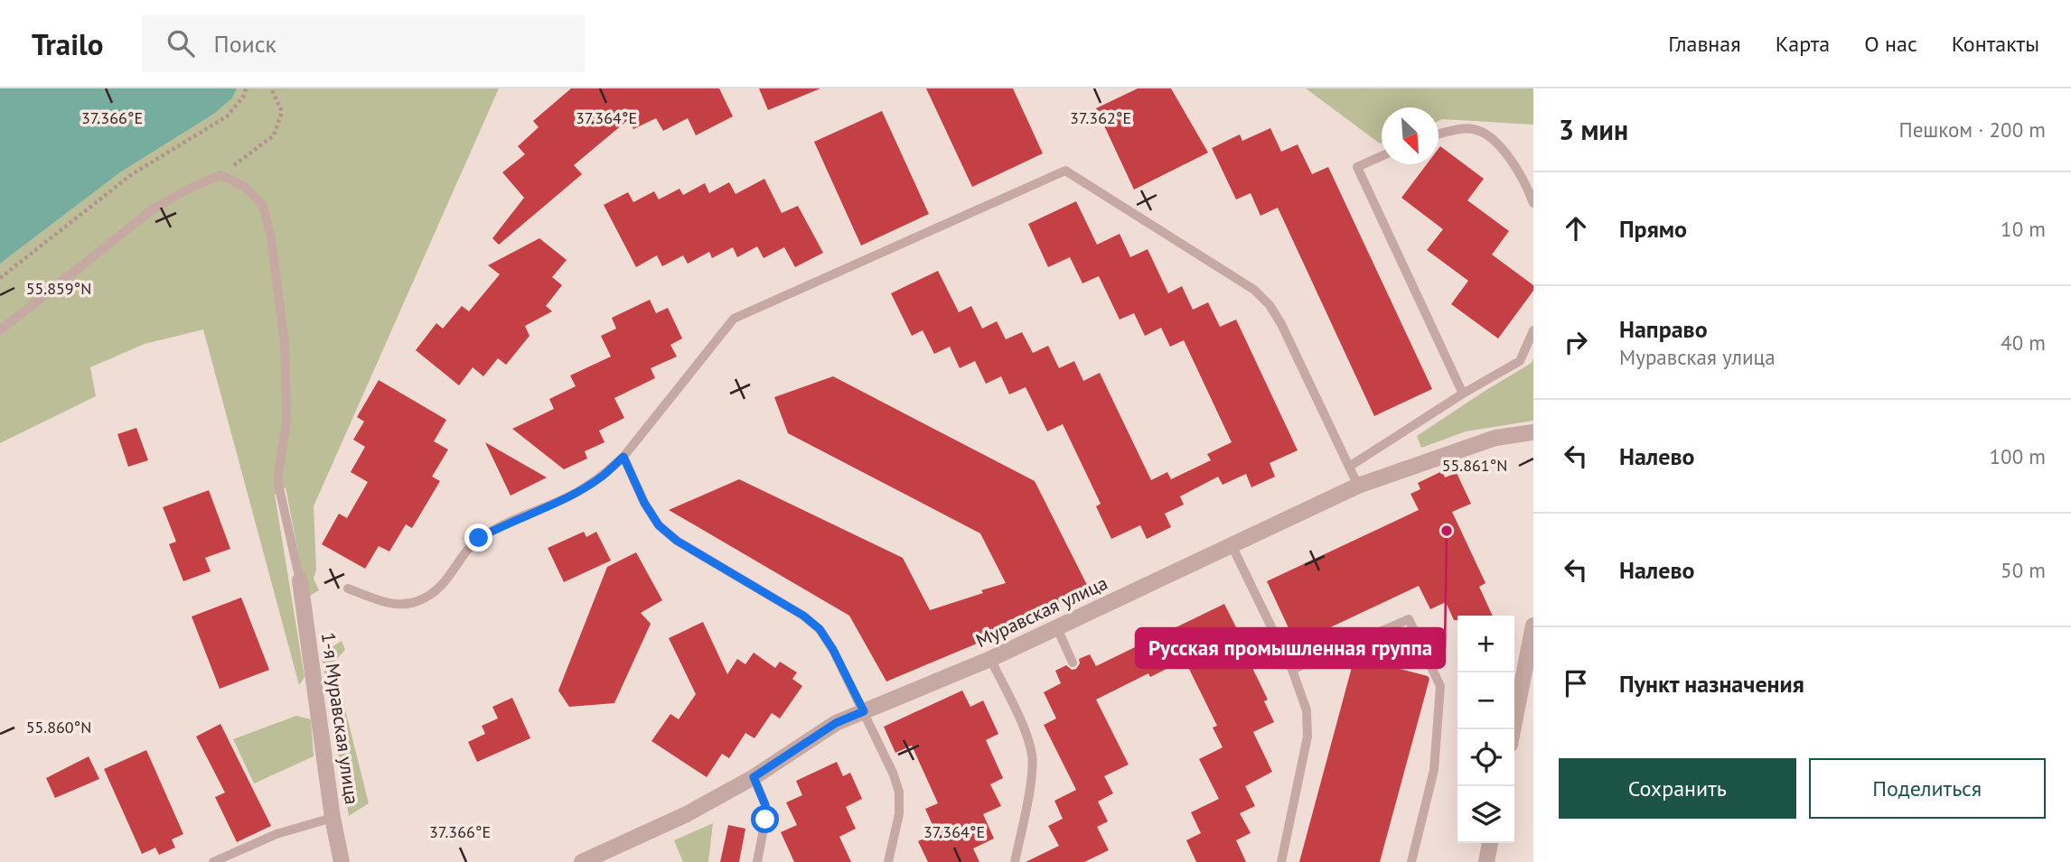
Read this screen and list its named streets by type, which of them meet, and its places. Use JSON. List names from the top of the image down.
{
  "streets": {
    "street": ["Муравская улица", "1-я Муравская улица"]
  },
  "places": ["Русская промышленная группа"],
  "north": "bottom right",
  "page": {
    "header": "Trailo",
    "search": "Поиск",
    "nav": [
      "Главная",
      "Карта",
      "О нас",
      "Контакты"
    ],
    "heading": ["3 мин", "Пешком · 200 m"],
    "list": [
      ["Прямо", "10 m"],
      ["Направо", "Муравская улица", "40 m"],
      ["Налево", "100 m"],
      ["Налево", "50 m"],
      "Пункт назначения"
    ],
    "map_buttons": ["+", "−"],
    "buttons": ["Сохранить", "Поделиться"]
  },
  "coordinates": [
    "37.366°E",
    "37.364°E",
    "37.362°E",
    "55.859°N",
    "55.861°N",
    "55.860°N"
  ]
}
